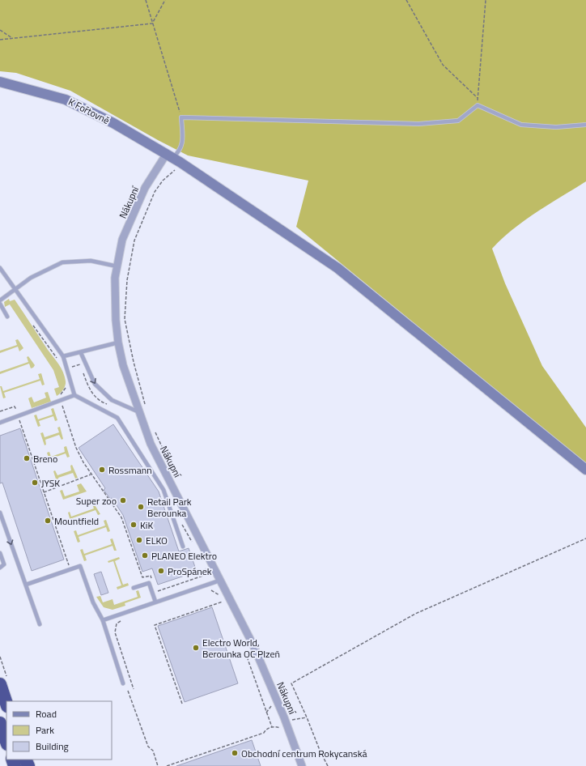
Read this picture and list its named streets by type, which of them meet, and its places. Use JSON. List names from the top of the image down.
{
  "streets": {
    "street": ["K Fořtovně", "Nákupní"]
  },
  "crossings": [
    ["K Fořtovně", "Nákupní"]
  ],
  "places": [
    "Breno",
    "Rossmann",
    "JYSK",
    "Super zoo",
    "Retail Park Berounka",
    "Mountfield",
    "KiK",
    "ELKO",
    "PLANEO Elektro",
    "ProSpánek",
    "Electro World, Berounka OC Plzeň",
    "Obchodní centrum Rokycanská"
  ],
  "legend": ["Road", "Park", "Building"]
}
